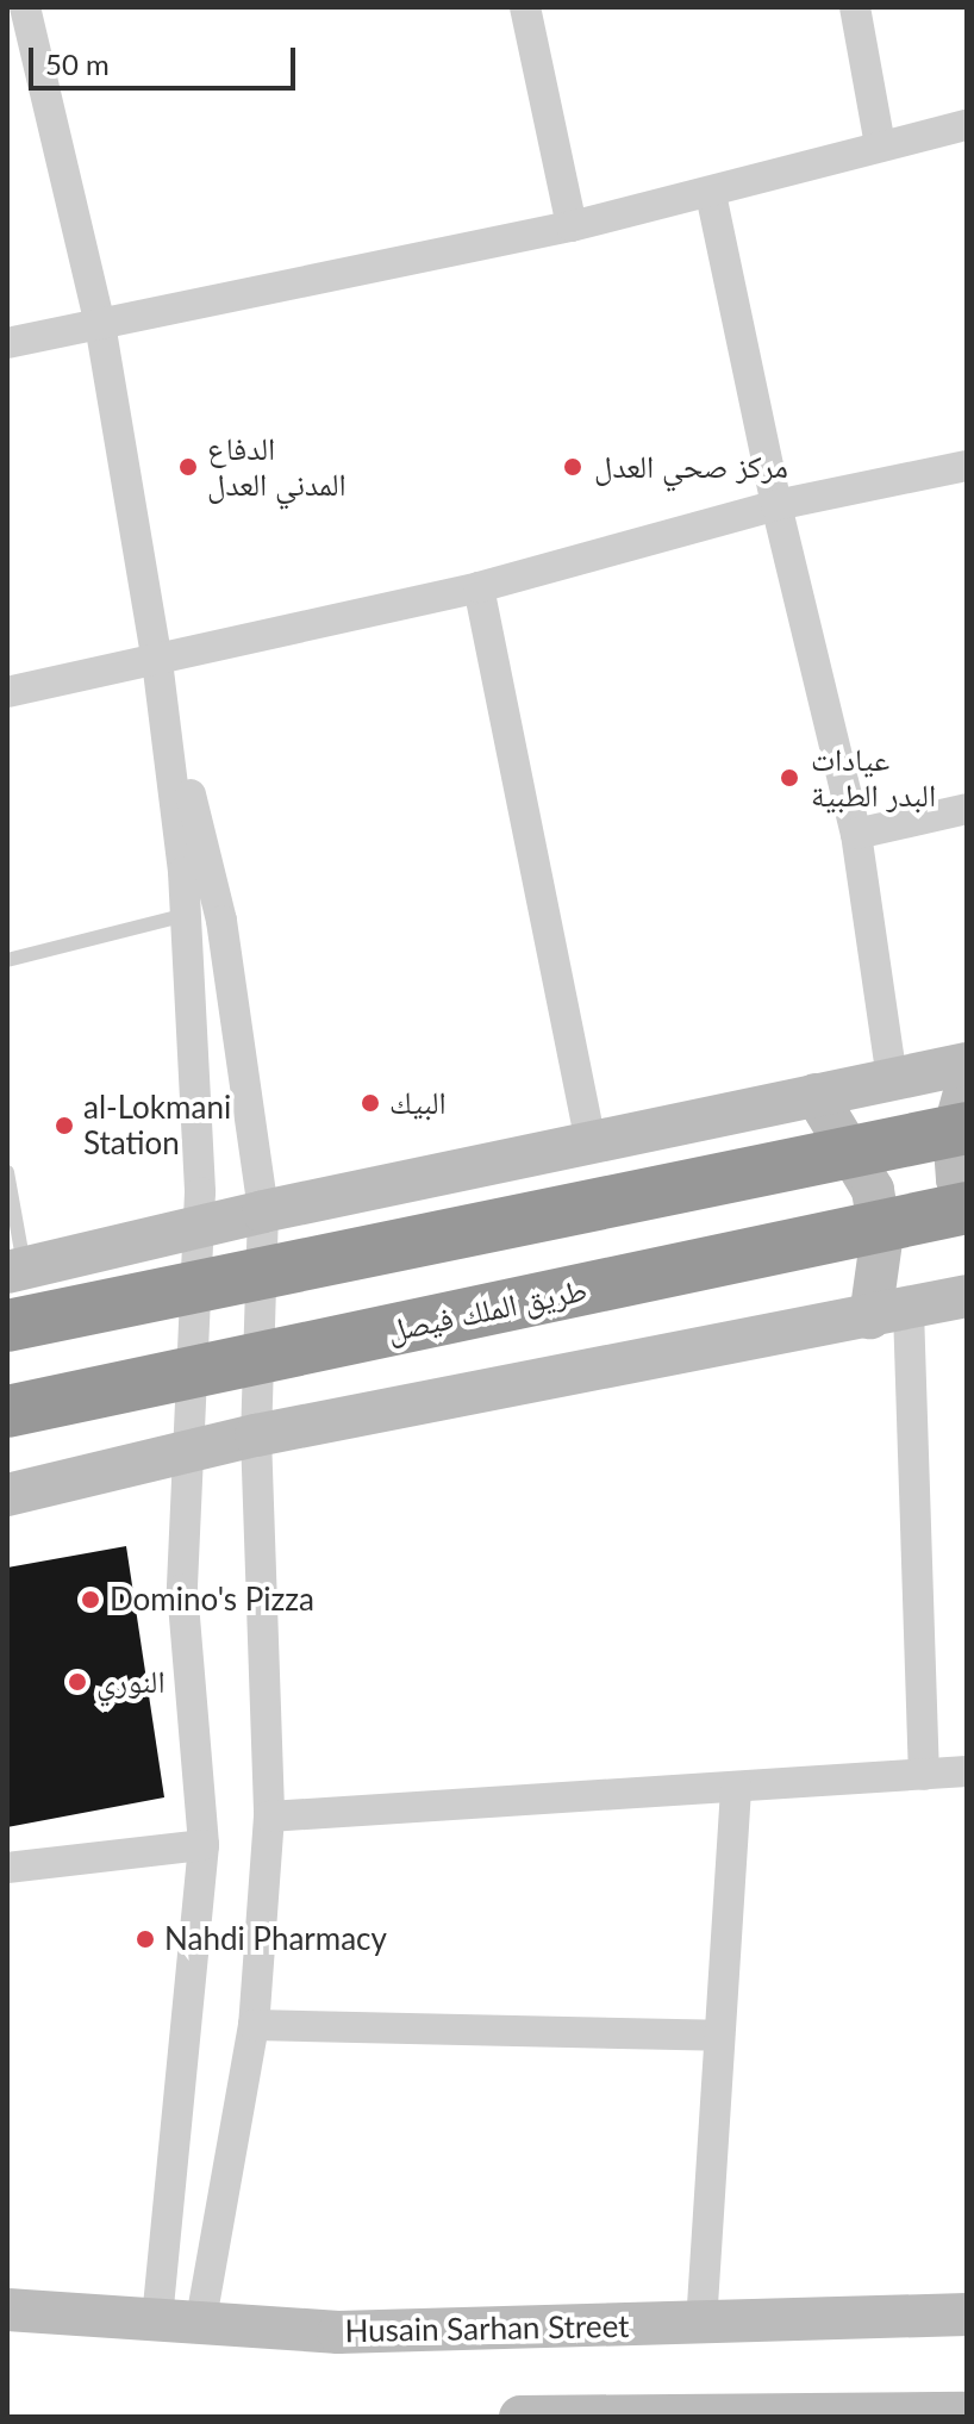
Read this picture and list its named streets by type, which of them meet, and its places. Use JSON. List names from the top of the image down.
{
  "streets": {
    "highway": ["طريق الملك فيصل"],
    "street": ["Husain Sarhan Street"]
  },
  "places": [
    "الدفاع المدني العدل",
    "مركز صحي العدل",
    "عيادات البدر الطبية",
    "البيك",
    "al-Lokmani Station",
    "Domino's Pizza",
    "النوري",
    "Nahdi Pharmacy"
  ],
  "scale_bar": "50 m"
}
